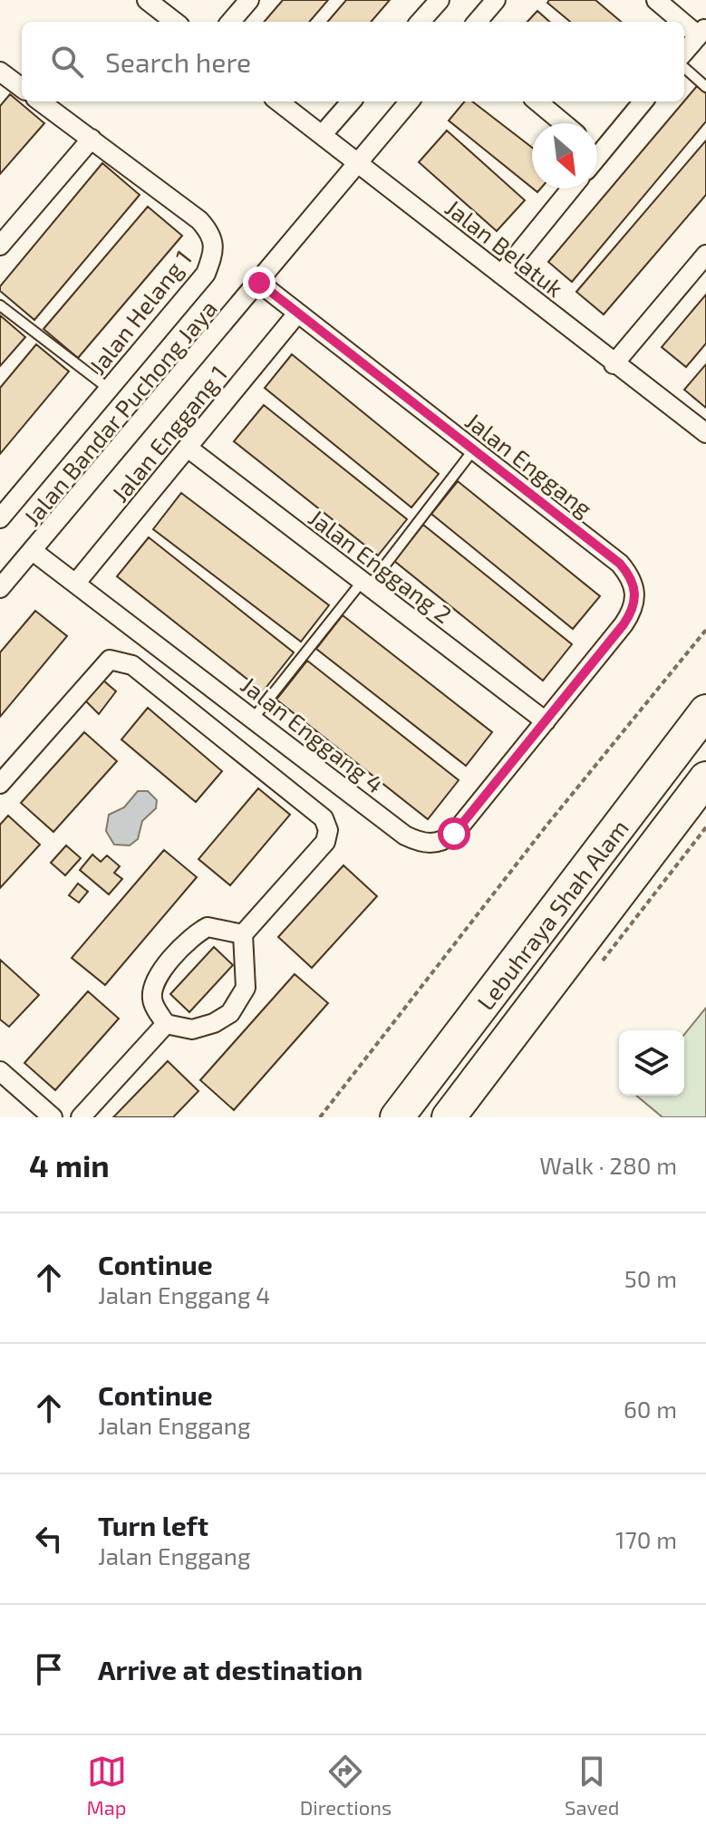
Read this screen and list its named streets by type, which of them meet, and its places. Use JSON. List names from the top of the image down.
{
  "streets": {
    "highway": ["Lebuhraya Shah Alam"],
    "street": [
      "Jalan Belatuk",
      "Jalan Helang 1",
      "Jalan Bandar Puchong Jaya",
      "Jalan Enggang 1",
      "Jalan Enggang",
      "Jalan Enggang 2",
      "Jalan Enggang 4"
    ]
  },
  "crossings": [
    ["Jalan Belatuk", "Jalan Bandar Puchong Jaya"],
    ["Jalan Bandar Puchong Jaya", "Jalan Enggang"],
    ["Jalan Bandar Puchong Jaya", "Jalan Enggang 4"],
    ["Jalan Enggang 1", "Jalan Enggang"],
    ["Jalan Enggang 1", "Jalan Enggang 2"],
    ["Jalan Enggang 1", "Jalan Enggang 4"],
    ["Jalan Enggang", "Jalan Enggang 2"],
    ["Jalan Enggang", "Jalan Enggang 4"],
    ["Jalan Enggang 2", "Jalan Enggang 4"]
  ],
  "north": "bottom right",
  "page": {
    "search": "Search here",
    "heading": ["4 min", "Walk · 280 m"],
    "list": [
      ["Continue", "Jalan Enggang 4", "50 m"],
      ["Continue", "Jalan Enggang", "60 m"],
      ["Turn left", "Jalan Enggang", "170 m"],
      "Arrive at destination"
    ],
    "nav": ["Map", "Directions", "Saved"]
  }
}
